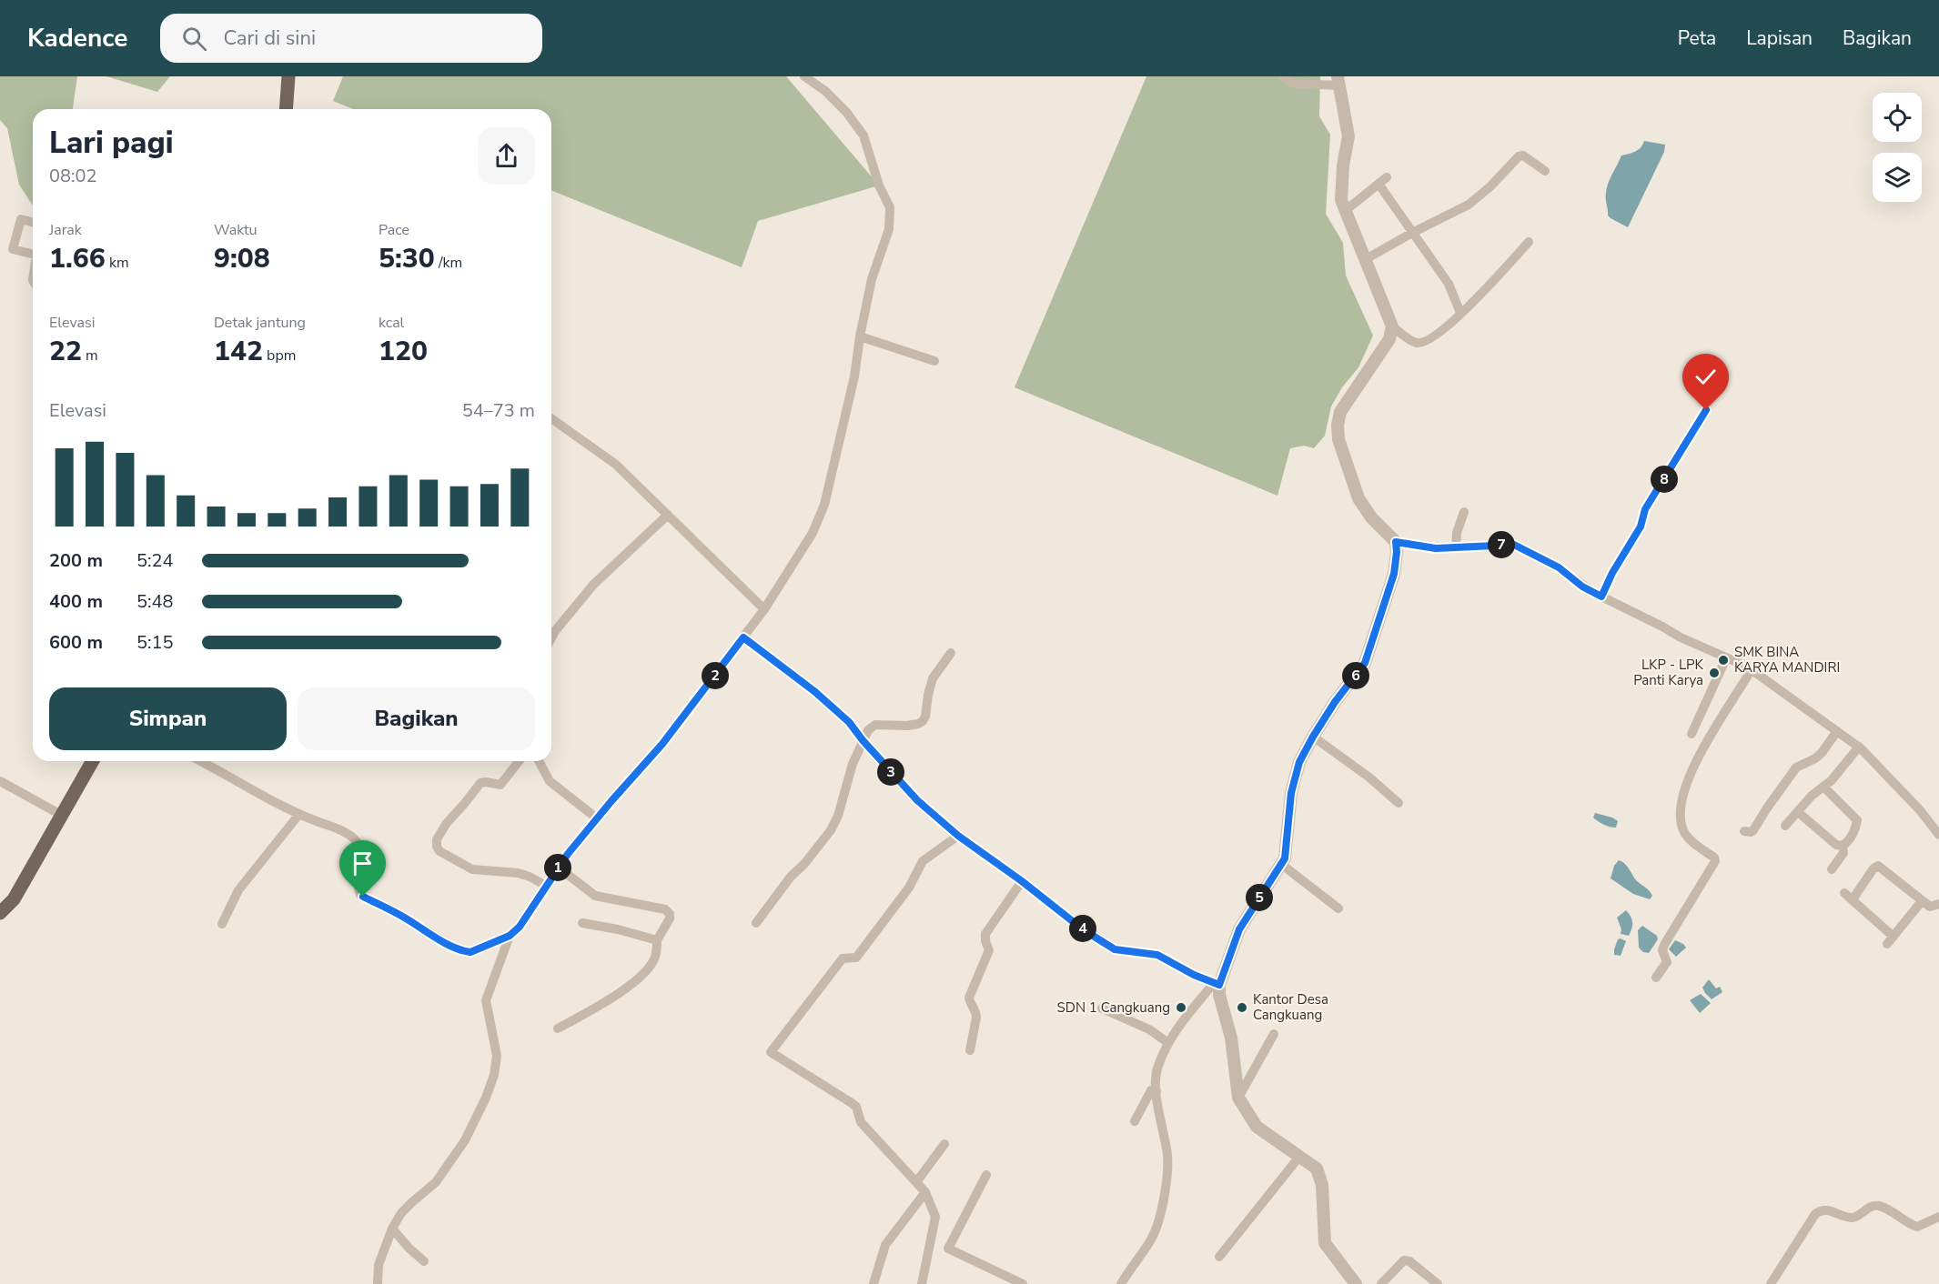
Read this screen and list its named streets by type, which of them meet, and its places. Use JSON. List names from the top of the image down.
{
  "places": [
    "SMK BINA KARYA MANDIRI",
    "LKP - LPK Panti Karya",
    "SDN 1 Cangkuang",
    "Kantor Desa Cangkuang"
  ],
  "page": {
    "header": "Kadence",
    "search": "Cari di sini",
    "nav": ["Peta", "Lapisan", "Bagikan"],
    "heading": ["Lari pagi", "08:02"],
    "stats": [
      ["Jarak", "1.66 km"],
      ["Waktu", "9:08"],
      ["Pace", "5:30 /km"],
      ["Elevasi", "22 m"],
      ["Detak jantung", "142 bpm"],
      ["kcal", "120"]
    ],
    "chart": ["Elevasi", "54–73 m"],
    "pins": [
      "8",
      "7",
      "2",
      "6",
      "3",
      "1",
      "5",
      "4"
    ],
    "list": [
      {
        "name": "200 m",
        "note": "5:24"
      },
      {
        "name": "400 m",
        "note": "5:48"
      },
      {
        "name": "600 m",
        "note": "5:15"
      }
    ],
    "buttons": ["Simpan", "Bagikan"]
  }
}
